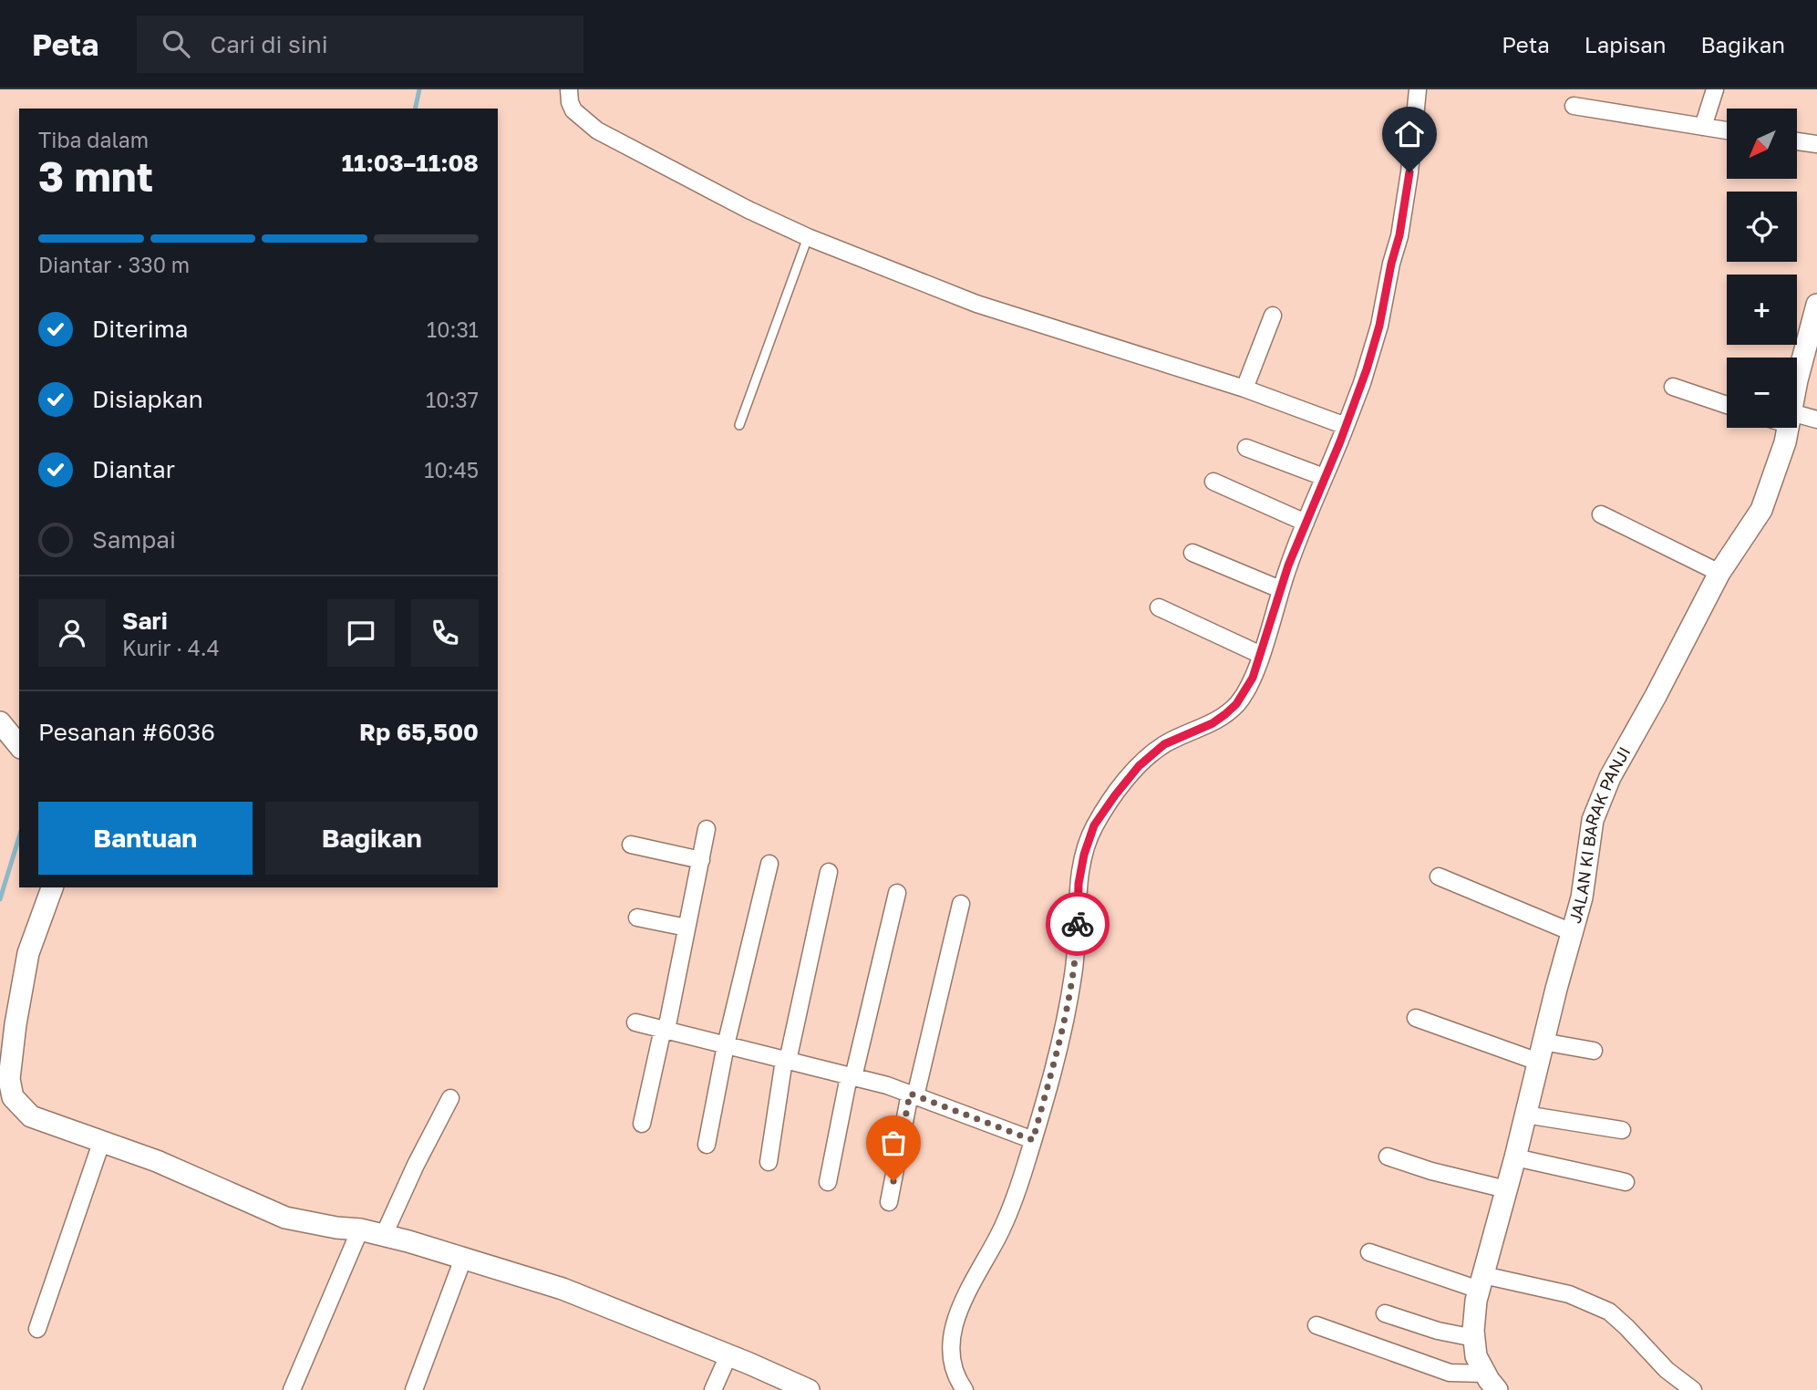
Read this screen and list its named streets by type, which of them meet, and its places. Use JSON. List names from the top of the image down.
{
  "streets": {
    "street": ["JALAN KI BARAK PANJI"]
  },
  "north": "bottom left",
  "page": {
    "header": "Peta",
    "search": "Cari di sini",
    "nav": ["Peta", "Lapisan", "Bagikan"],
    "map_buttons": ["+", "−"],
    "heading": ["3 mnt", "Tiba dalam", "11:03–11:08"],
    "panel": [
      "Sari",
      "Kurir · 4.4",
      "Pesanan #6036",
      "Rp 65,500"
    ],
    "bar": "Diantar · 330 m",
    "list": [
      ["Diterima", "10:31"],
      ["Disiapkan", "10:37"],
      ["Diantar", "10:45"],
      "Sampai"
    ],
    "buttons": ["Bantuan", "Bagikan"]
  }
}
